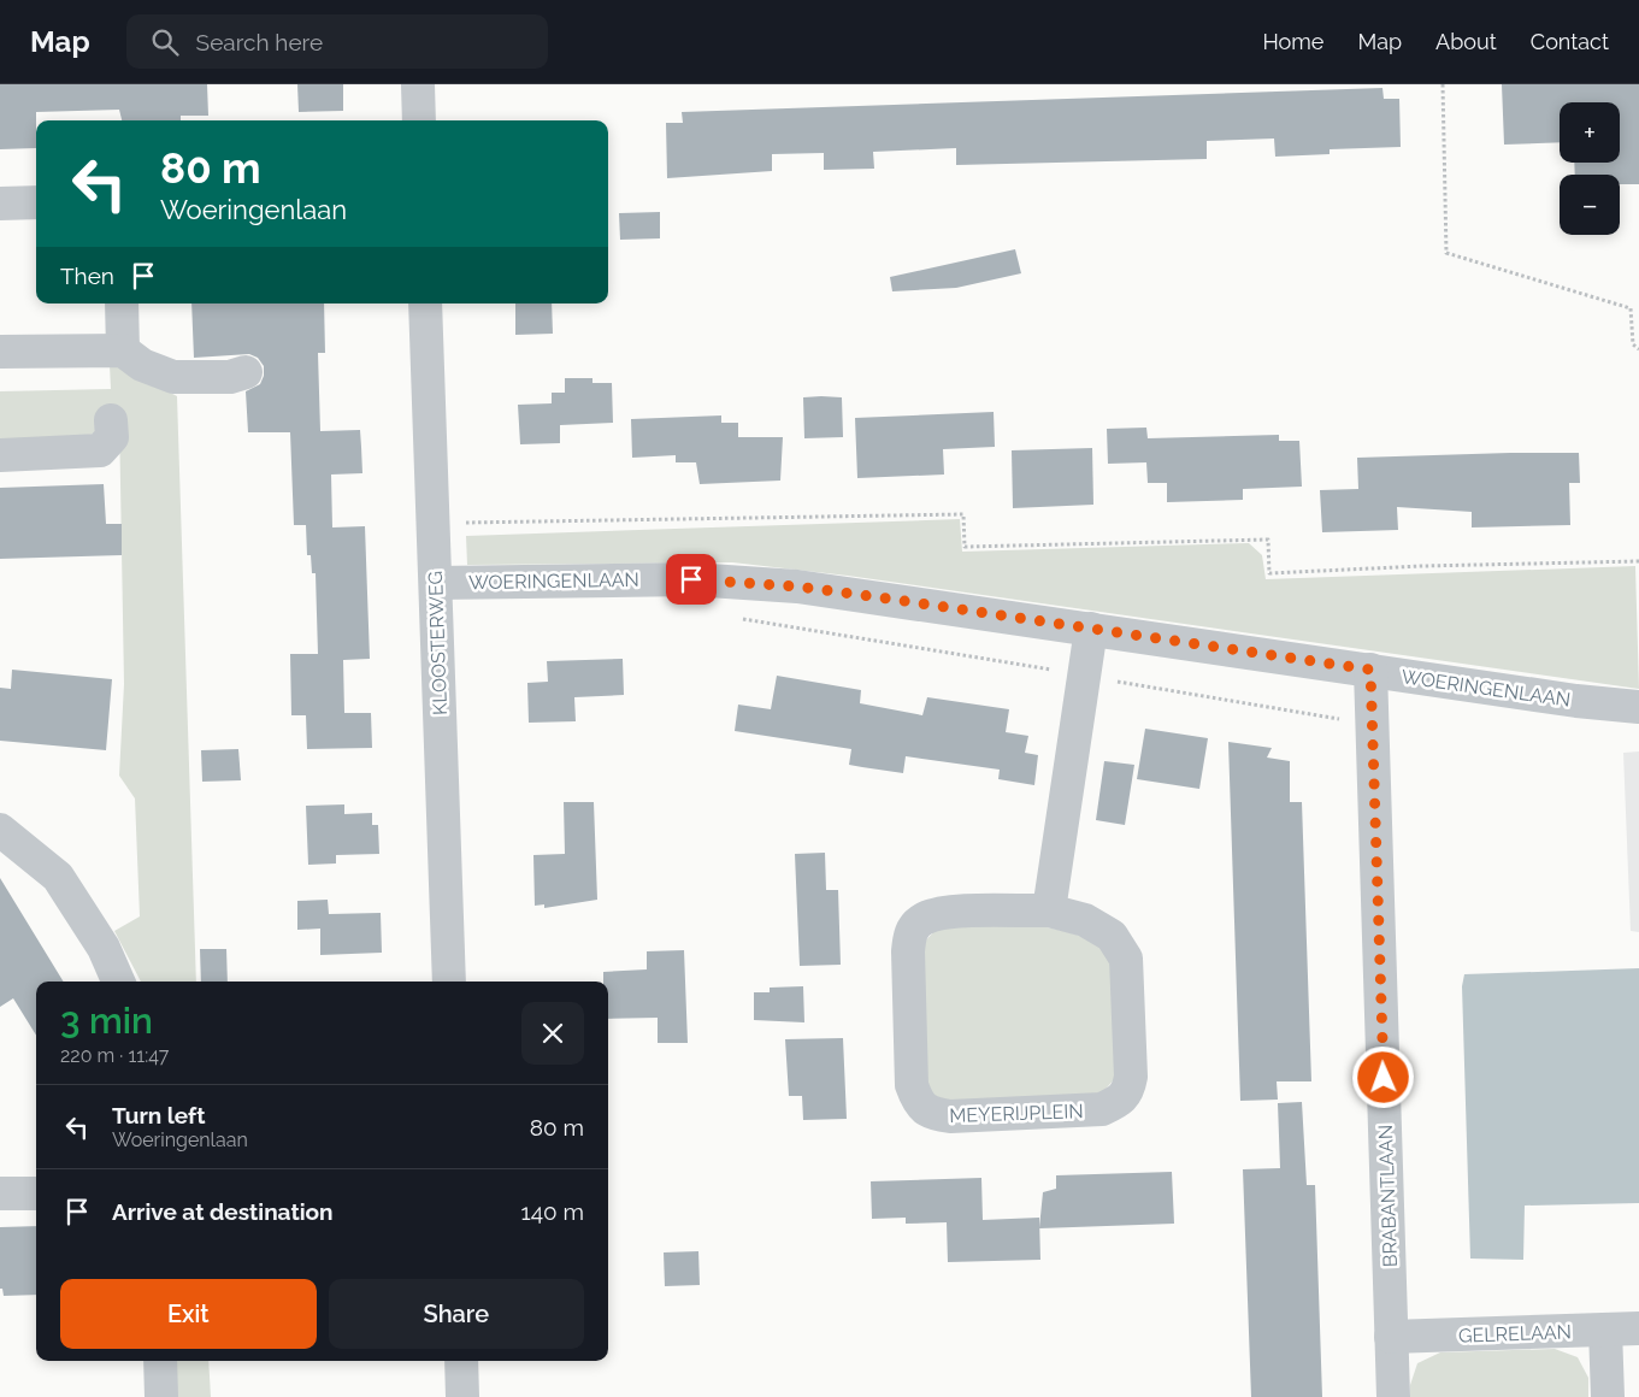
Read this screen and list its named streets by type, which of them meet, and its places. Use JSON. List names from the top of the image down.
{
  "streets": {
    "street": [
      "WOERINGENLAAN",
      "KLOOSTERWEG",
      "MEYERIJPLEIN",
      "BRABANTLAAN",
      "GELRELAAN"
    ]
  },
  "crossings": [
    ["WOERINGENLAAN", "KLOOSTERWEG"],
    ["WOERINGENLAAN", "BRABANTLAAN"],
    ["BRABANTLAAN", "GELRELAAN"]
  ],
  "page": {
    "header": "Map",
    "search": "Search here",
    "nav": [
      "Home",
      "Map",
      "About",
      "Contact"
    ],
    "map_buttons": ["+", "−"],
    "turn": ["80 m", "Woeringenlaan"],
    "then": "Then",
    "heading": ["3 min", "220 m · 11:47"],
    "list": [
      {
        "name": "Turn left",
        "note": "Woeringenlaan",
        "value": "80 m"
      },
      {
        "name": "Arrive at destination",
        "value": "140 m"
      }
    ],
    "buttons": ["Exit", "Share"]
  }
}
